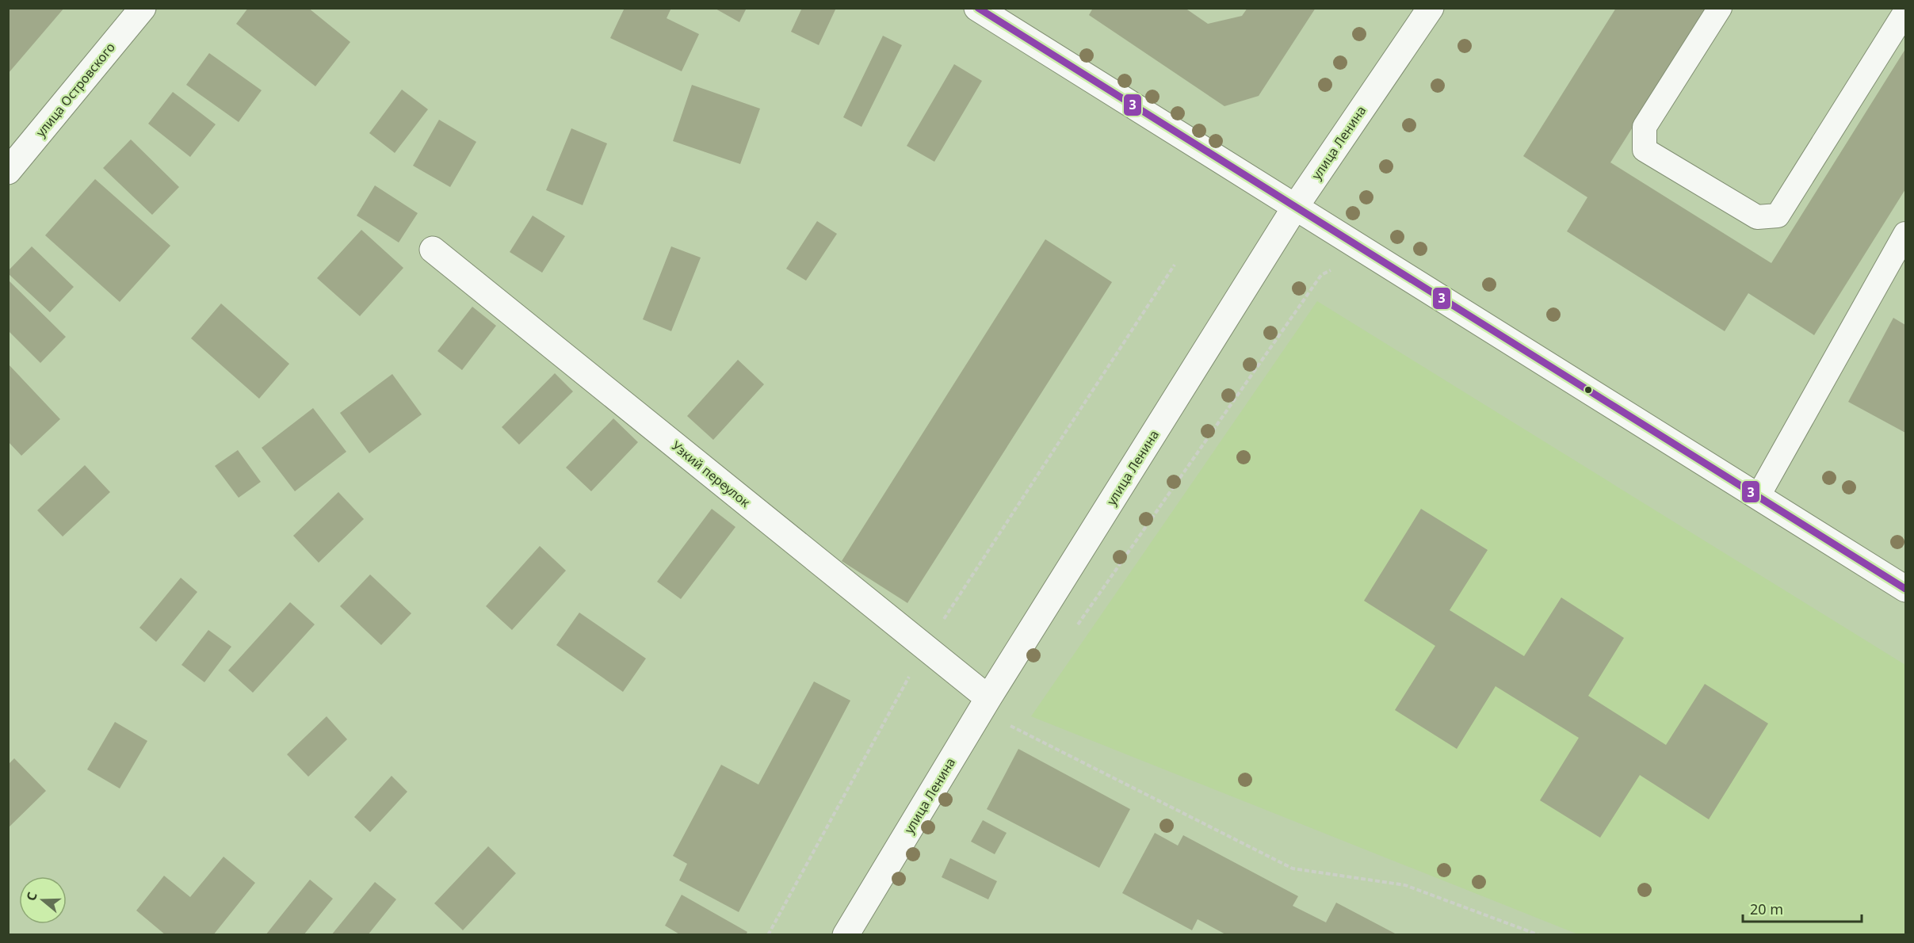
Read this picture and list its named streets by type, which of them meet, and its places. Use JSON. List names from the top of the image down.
{
  "streets": {
    "street": ["улица Островского", "улица Ленина", "Узкий переулок"]
  },
  "crossings": [
    ["улица Ленина", "Узкий переулок"]
  ],
  "lines": ["transit line 3"],
  "scale_bar": "20 m",
  "north": "left"
}
